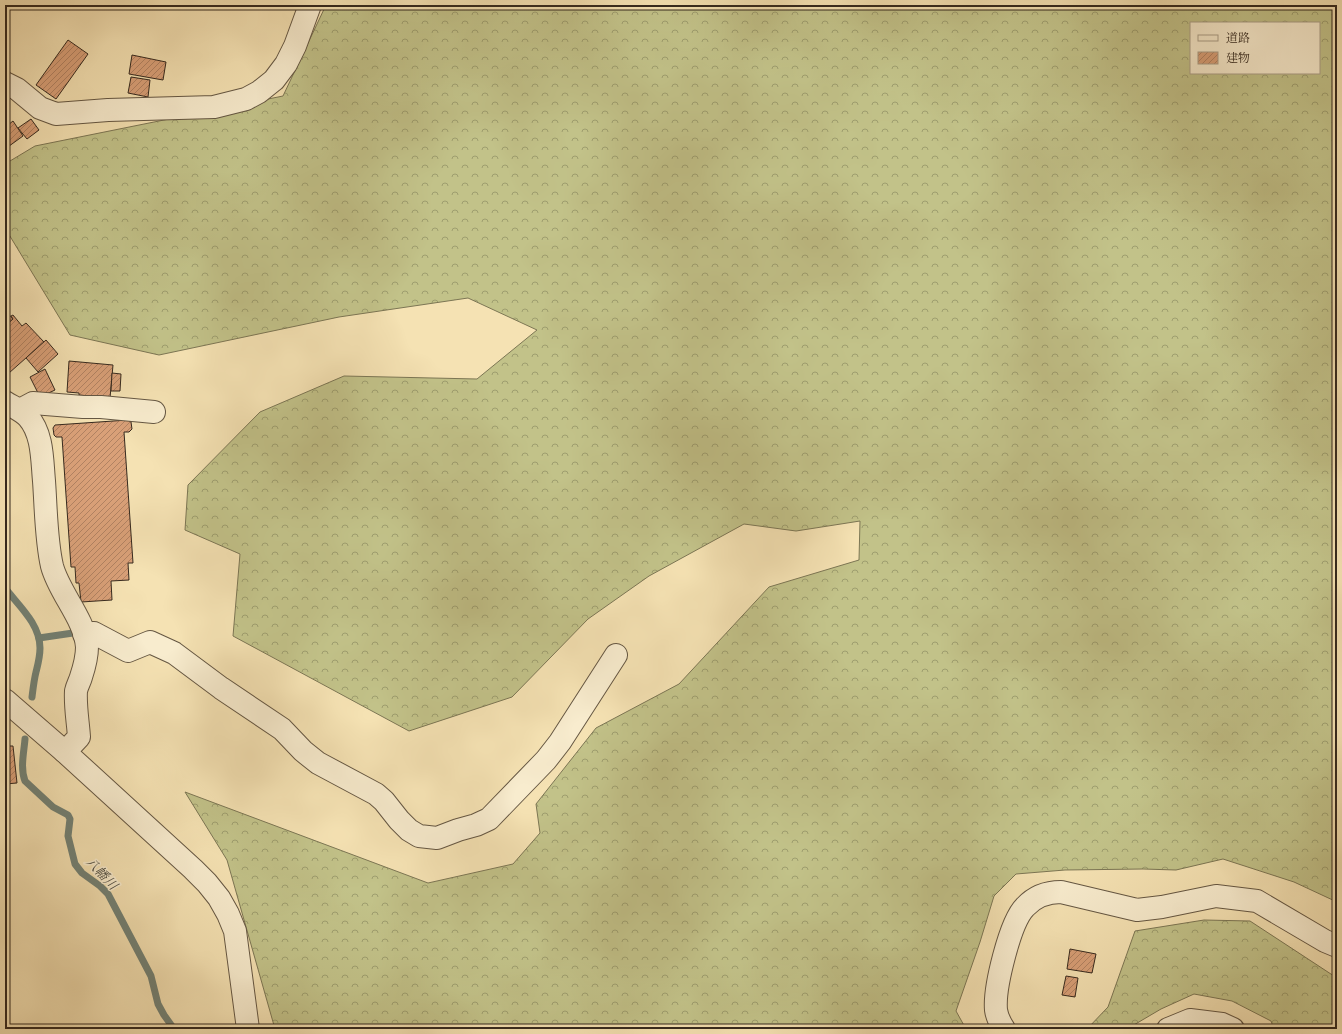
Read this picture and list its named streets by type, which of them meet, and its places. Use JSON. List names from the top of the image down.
{
  "water": ["八幡川"],
  "legend": ["道路", "建物"]
}
